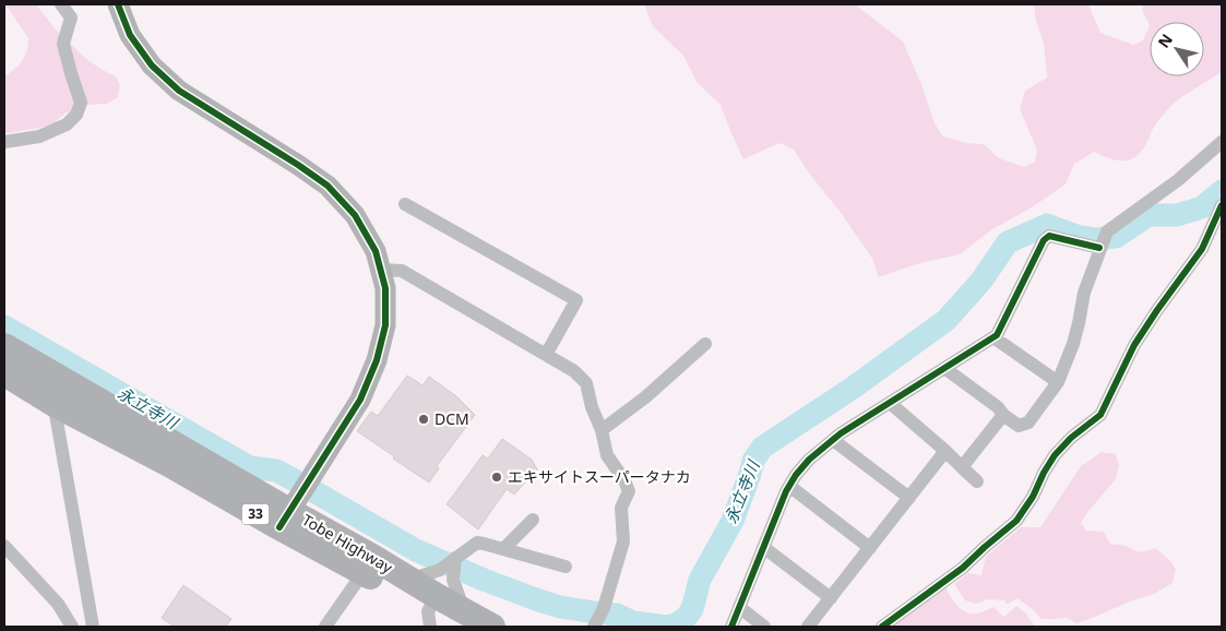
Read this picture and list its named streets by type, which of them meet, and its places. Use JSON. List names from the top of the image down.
{
  "streets": {
    "highway": ["33", "Tobe Highway"]
  },
  "water": ["永立寺川"],
  "places": ["DCM", "エキサイトスーパータナカ"],
  "north": "top left"
}
